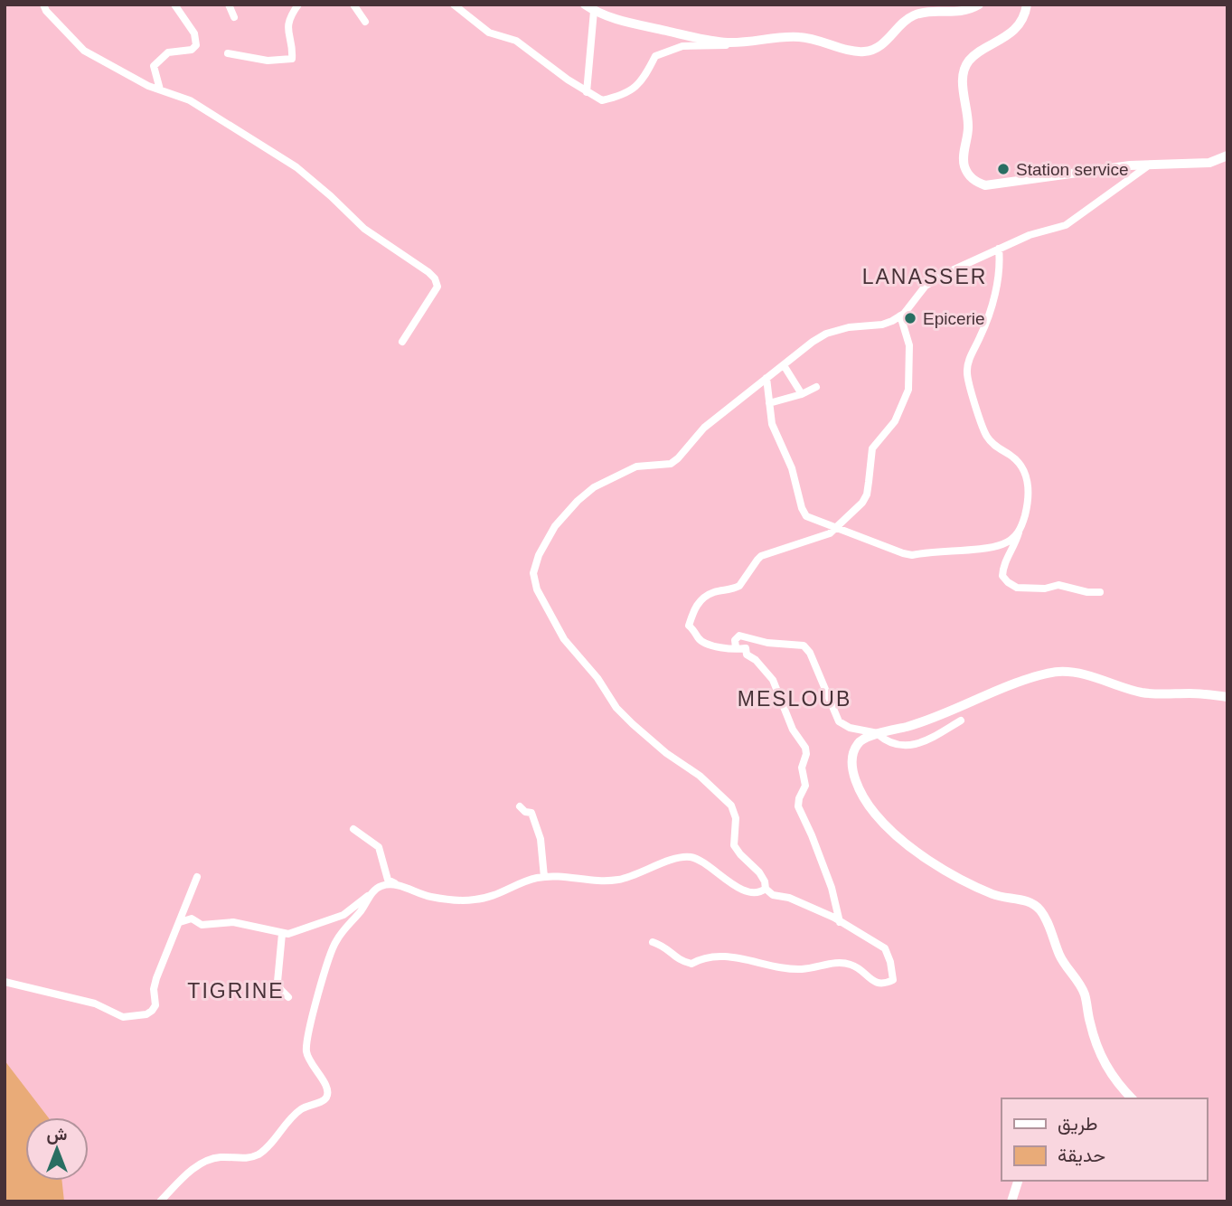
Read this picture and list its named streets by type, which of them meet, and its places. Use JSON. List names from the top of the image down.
{
  "districts": ["LANASSER", "MESLOUB", "TIGRINE"],
  "places": ["Station service", "Epicerie"],
  "legend": ["طريق", "حديقة"],
  "north": "top"
}
